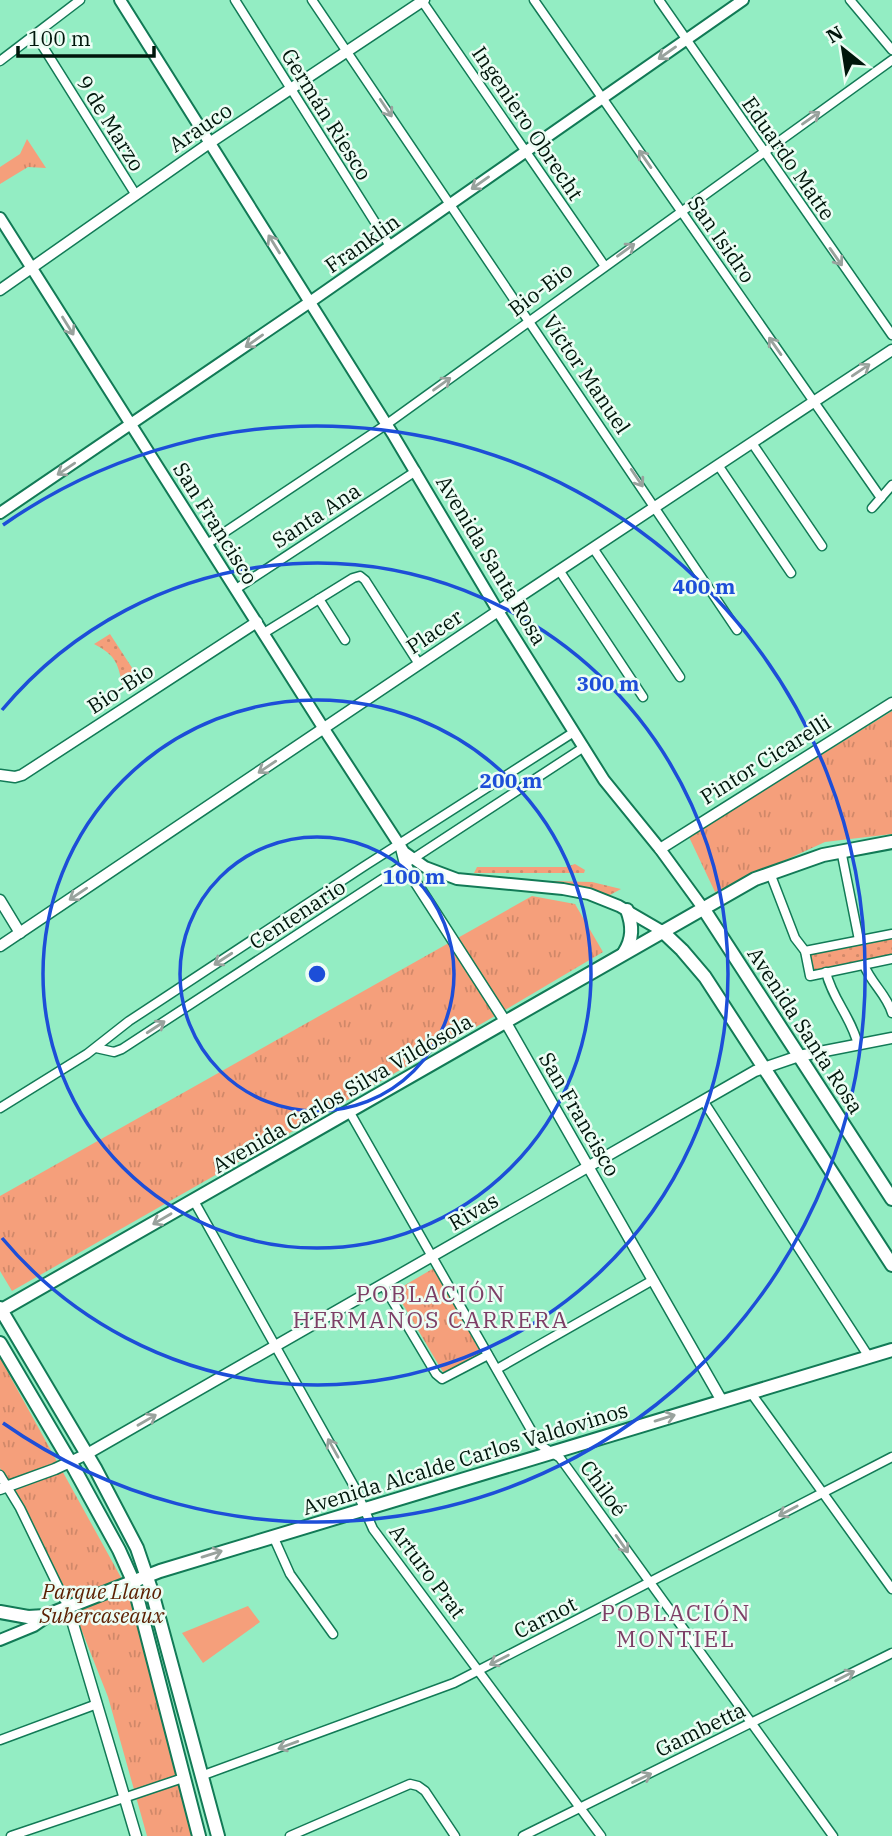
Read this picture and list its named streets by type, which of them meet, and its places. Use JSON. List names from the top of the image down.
{
  "streets": {
    "main road": [
      "Franklin",
      "San Francisco",
      "Avenida Santa Rosa",
      "Avenida Carlos Silva Vildósola",
      "Avenida Alcalde Carlos Valdovinos"
    ],
    "street": [
      "Germán Riesco",
      "9 de Marzo",
      "Ingeniero Obrecht",
      "Arauco",
      "Eduardo Matte",
      "San Isidro",
      "Bio-Bio",
      "Víctor Manuel",
      "Santa Ana",
      "Placer",
      "Pintor Cicarelli",
      "Centenario",
      "Rivas",
      "Chiloé",
      "Arturo Prat",
      "Carnot",
      "Gambetta"
    ]
  },
  "crossings": [
    ["Germán Riesco", "Arauco"],
    ["Germán Riesco", "Franklin"],
    ["9 de Marzo", "Arauco"],
    ["Ingeniero Obrecht", "Arauco"],
    ["Ingeniero Obrecht", "Franklin"],
    ["Ingeniero Obrecht", "Bio-Bio"],
    ["Arauco", "Víctor Manuel"],
    ["Arauco", "San Francisco"],
    ["Arauco", "Avenida Santa Rosa"],
    ["Eduardo Matte", "Franklin"],
    ["Eduardo Matte", "Bio-Bio"],
    ["San Isidro", "Franklin"],
    ["San Isidro", "Bio-Bio"],
    ["San Isidro", "Placer"],
    ["Franklin", "Víctor Manuel"],
    ["Franklin", "San Francisco"],
    ["Franklin", "Avenida Santa Rosa"],
    ["Bio-Bio", "Víctor Manuel"],
    ["Bio-Bio", "San Francisco"],
    ["Bio-Bio", "Avenida Santa Rosa"],
    ["Víctor Manuel", "Placer"],
    ["Santa Ana", "San Francisco"],
    ["Santa Ana", "Avenida Santa Rosa"],
    ["San Francisco", "Placer"],
    ["San Francisco", "Centenario"],
    ["San Francisco", "Avenida Carlos Silva Vildósola"],
    ["San Francisco", "Rivas"],
    ["San Francisco", "Avenida Alcalde Carlos Valdovinos"],
    ["Avenida Santa Rosa", "Placer"],
    ["Avenida Santa Rosa", "Pintor Cicarelli"],
    ["Avenida Santa Rosa", "Centenario"],
    ["Avenida Santa Rosa", "Avenida Carlos Silva Vildósola"],
    ["Avenida Santa Rosa", "Rivas"],
    ["Avenida Carlos Silva Vildósola", "Chiloé"],
    ["Avenida Carlos Silva Vildósola", "Arturo Prat"],
    ["Rivas", "Chiloé"],
    ["Rivas", "Arturo Prat"],
    ["Avenida Alcalde Carlos Valdovinos", "Chiloé"],
    ["Avenida Alcalde Carlos Valdovinos", "Arturo Prat"],
    ["Chiloé", "Carnot"],
    ["Chiloé", "Gambetta"],
    ["Arturo Prat", "Carnot"],
    ["Arturo Prat", "Gambetta"]
  ],
  "one_way": [
    "Eduardo Matte",
    "San Isidro",
    "Franklin",
    "Bio-Bio",
    "Víctor Manuel",
    "Carnot",
    "Gambetta"
  ],
  "districts": ["POBLACIÓN HERMANOS CARRERA", "POBLACIÓN MONTIEL"],
  "parks": ["Parque Llano Subercaseaux"],
  "scale_bar": "100 m",
  "north": "top left",
  "rings": [
    "400 m",
    "300 m",
    "200 m",
    "100 m"
  ]
}
